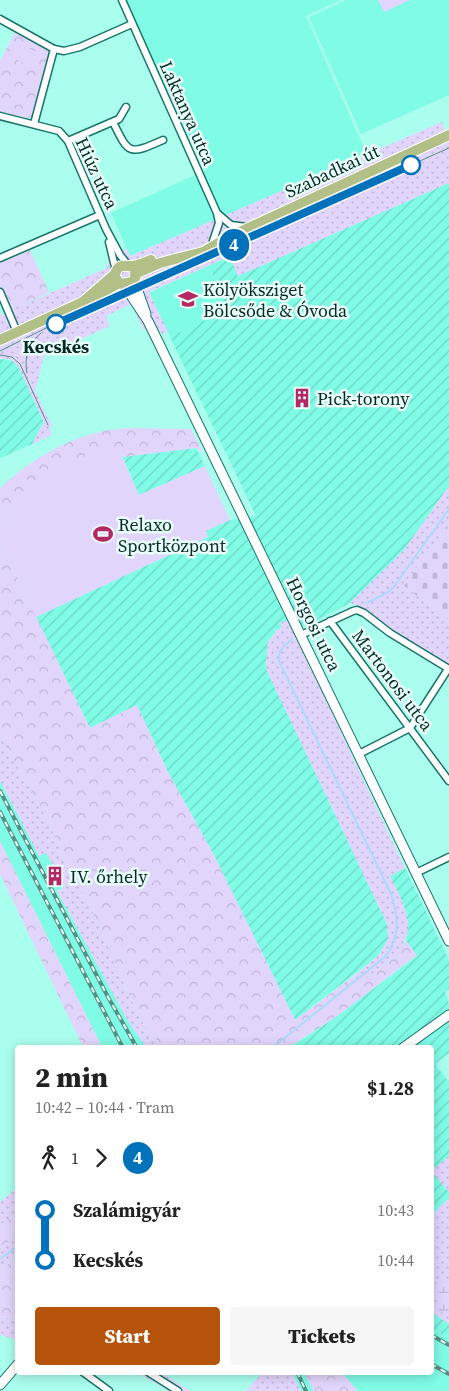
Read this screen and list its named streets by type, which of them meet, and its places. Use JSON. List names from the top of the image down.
{
  "streets": {
    "main road": ["Szabadkai út"],
    "street": [
      "Laktanya utca",
      "Hiúz utca",
      "Horgosi utca",
      "Martonosi utca"
    ]
  },
  "crossings": [
    ["Szabadkai út", "Hiúz utca"],
    ["Szabadkai út", "Horgosi utca"],
    ["Hiúz utca", "Horgosi utca"]
  ],
  "places": {
    "school or university": ["Kölyöksziget Bölcsőde & Óvoda"],
    "other": ["Kecskés"],
    "building": ["Pick-torony", "IV. őrhely"],
    "sports": ["Relaxo Sportközpont"]
  },
  "lines": ["tram line 4"],
  "page": {
    "on_map": "4",
    "heading": ["2 min", "10:42 – 10:44 · Tram", "$1.28"],
    "legs": ["1", "4"],
    "list": [
      {
        "name": "Szalámigyár",
        "value": "10:43"
      },
      {
        "name": "Kecskés",
        "value": "10:44"
      }
    ],
    "buttons": ["Start", "Tickets"]
  }
}
